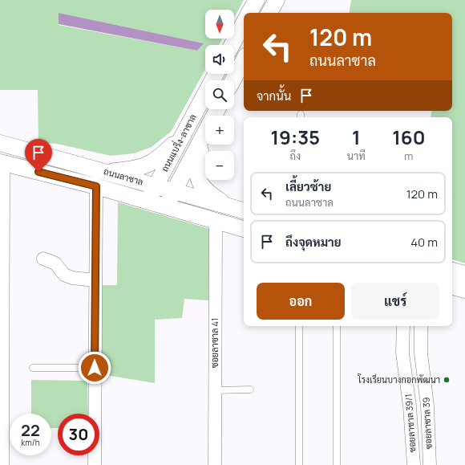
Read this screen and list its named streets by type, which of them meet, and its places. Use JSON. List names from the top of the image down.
{
  "streets": {
    "street": [
      "ถนนแบริ่ง-ลาซาล",
      "ถนนลาซาล",
      "ซอยลาซาล 41",
      "ซอยลาซาล 39/1",
      "ซอยลาซาล 39"
    ]
  },
  "crossings": [
    ["ถนนแบริ่ง-ลาซาล", "ถนนลาซาล"],
    ["ถนนลาซาล", "ซอยลาซาล 41"]
  ],
  "places": ["โรงเรียนบางกอกพัฒนา"],
  "north": "bottom",
  "page": {
    "map_buttons": ["+", "−"],
    "turn": ["120 m", "ถนนลาซาล"],
    "then": "จากนั้น",
    "eta": [
      "19:35",
      "ถึง",
      "1",
      "นาที",
      "160",
      "m"
    ],
    "list": [
      {
        "name": "เลี้ยวซ้าย",
        "note": "ถนนลาซาล",
        "value": "120 m"
      },
      {
        "name": "ถึงจุดหมาย",
        "value": "40 m"
      }
    ],
    "buttons": ["ออก", "แชร์"],
    "speed": "22 km/h",
    "limit": "30"
  }
}
